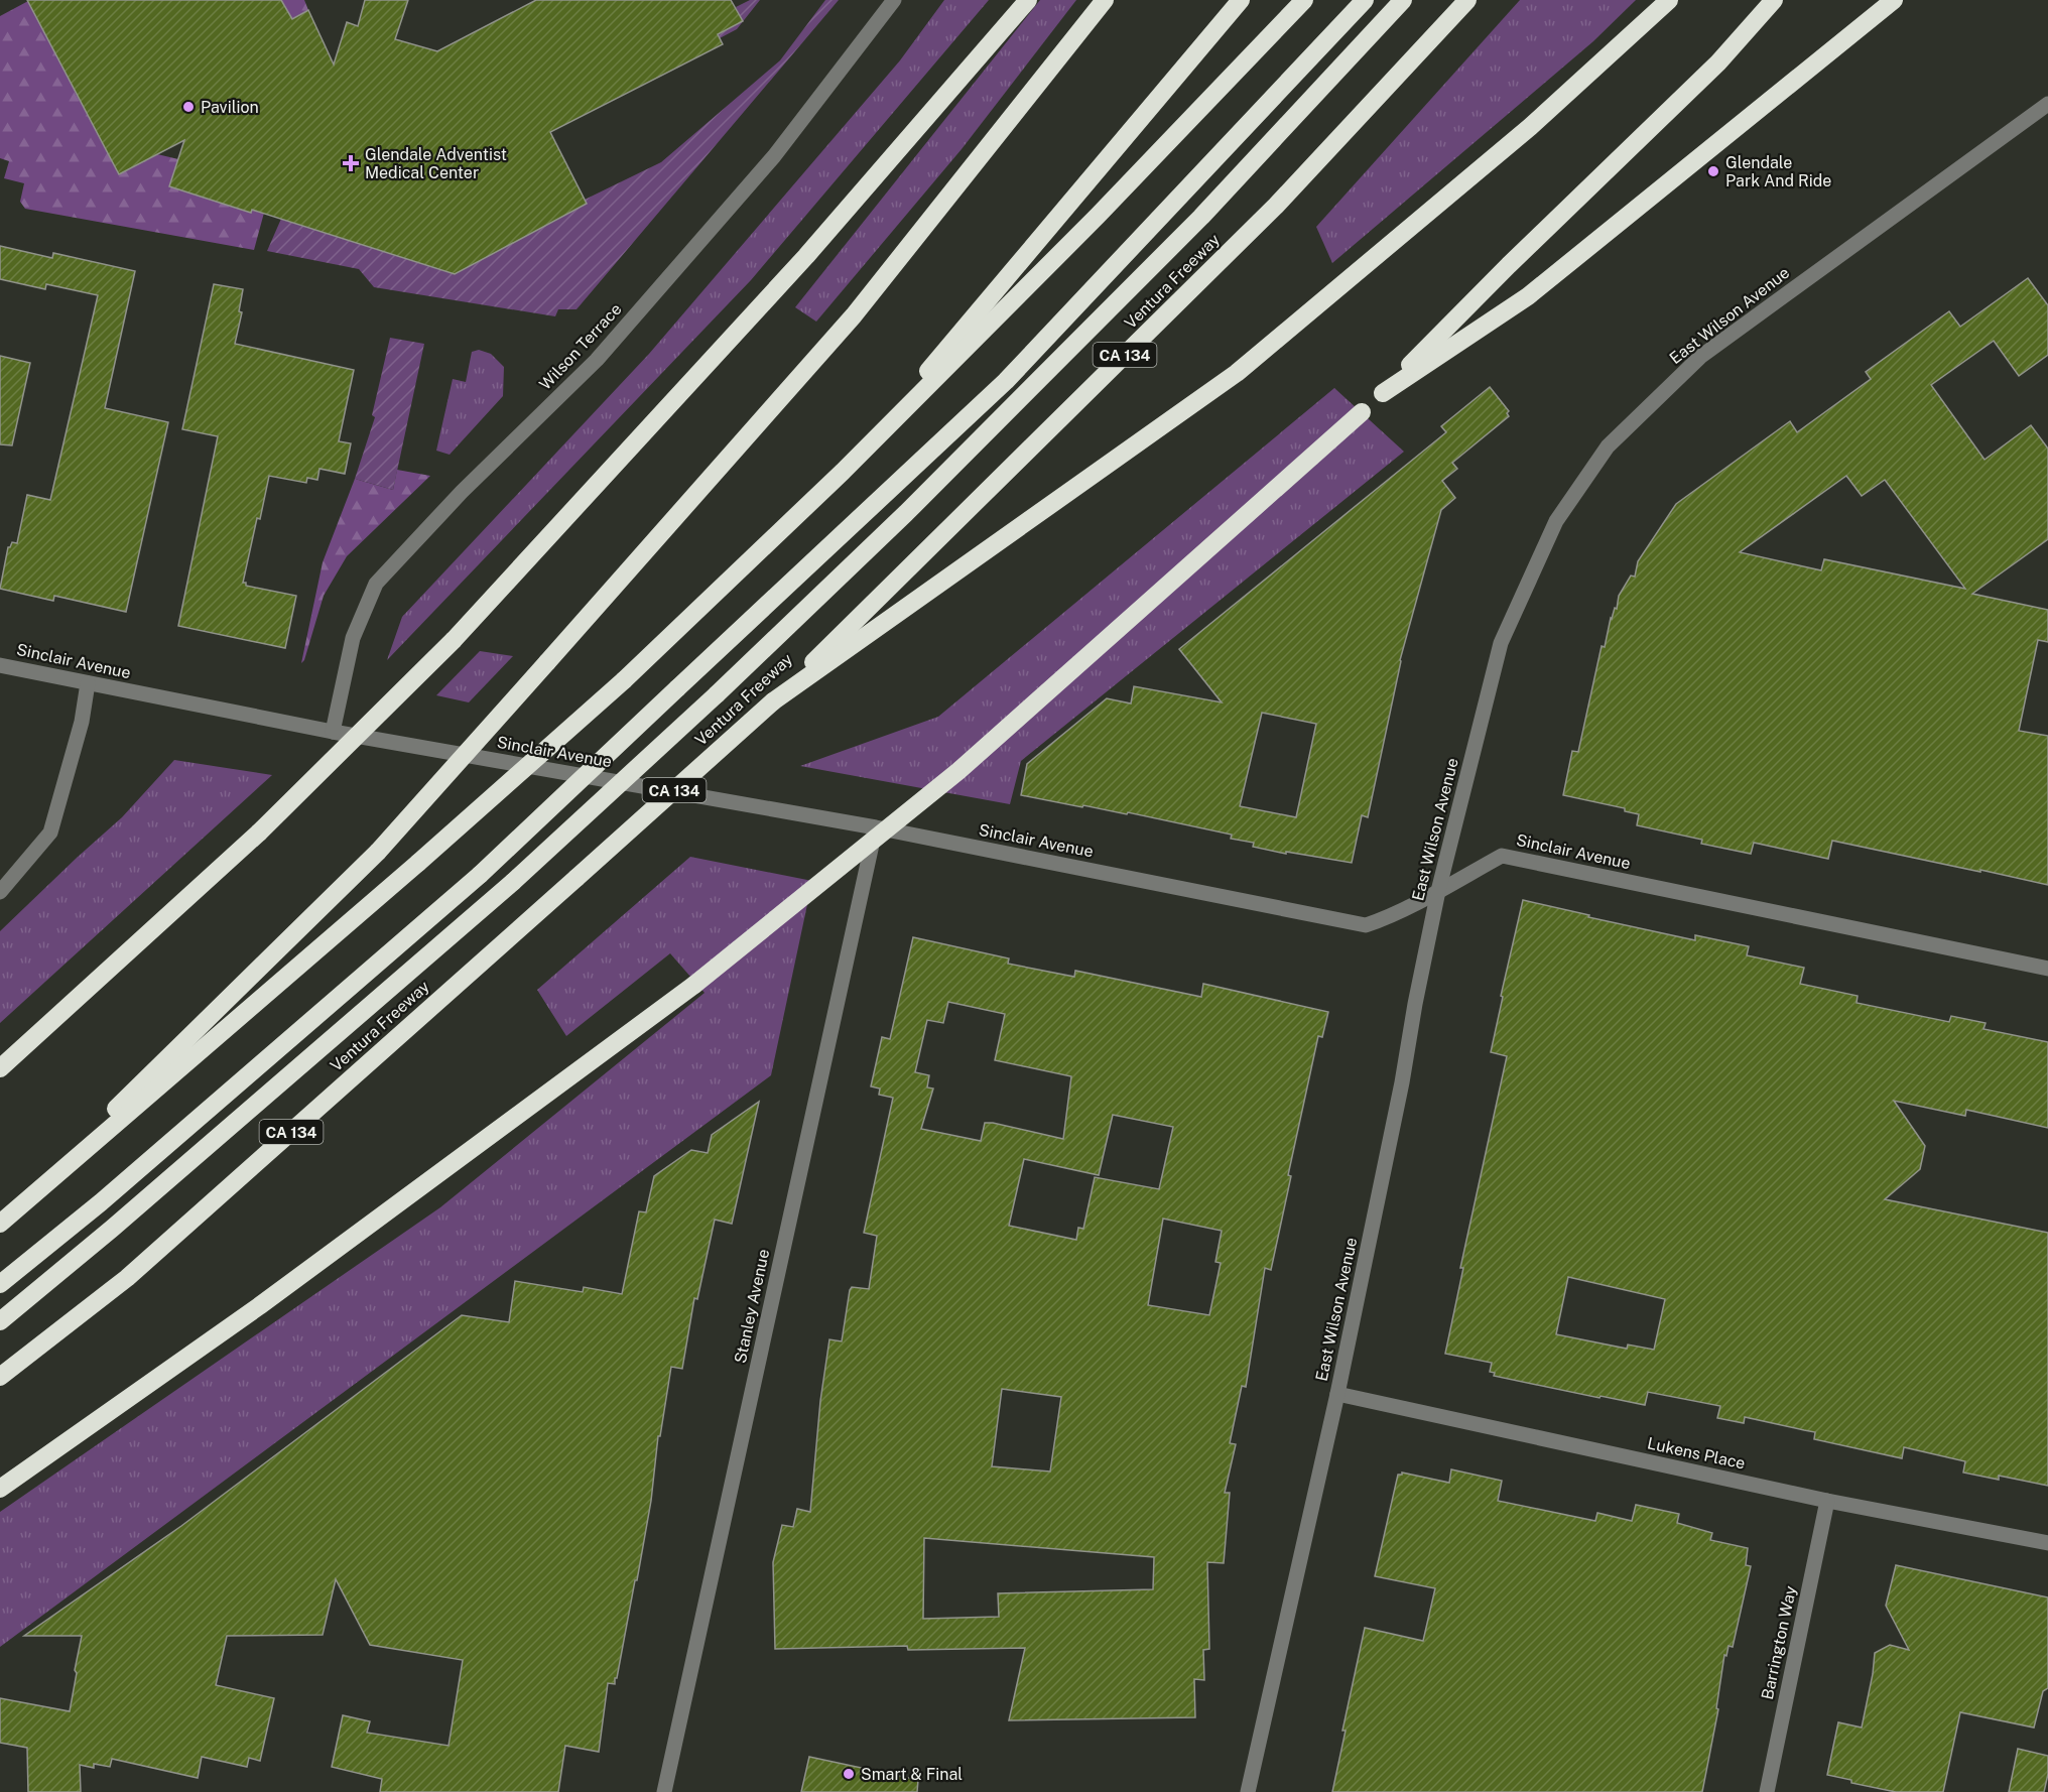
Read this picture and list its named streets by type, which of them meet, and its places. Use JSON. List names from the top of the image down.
{
  "streets": {
    "highway": ["Ventura Freeway", "CA 134"],
    "street": [
      "East Wilson Avenue",
      "Wilson Terrace",
      "Sinclair Avenue",
      "Stanley Avenue",
      "Lukens Place",
      "Barrington Way"
    ]
  },
  "crossings": [
    ["East Wilson Avenue", "Sinclair Avenue"],
    ["East Wilson Avenue", "Lukens Place"],
    ["Wilson Terrace", "Sinclair Avenue"],
    ["Sinclair Avenue", "Stanley Avenue"],
    ["Lukens Place", "Barrington Way"]
  ],
  "places": {
    "other": ["Pavilion", "Glendale Park And Ride", "Smart & Final"],
    "health": ["Glendale Adventist Medical Center"]
  }
}
